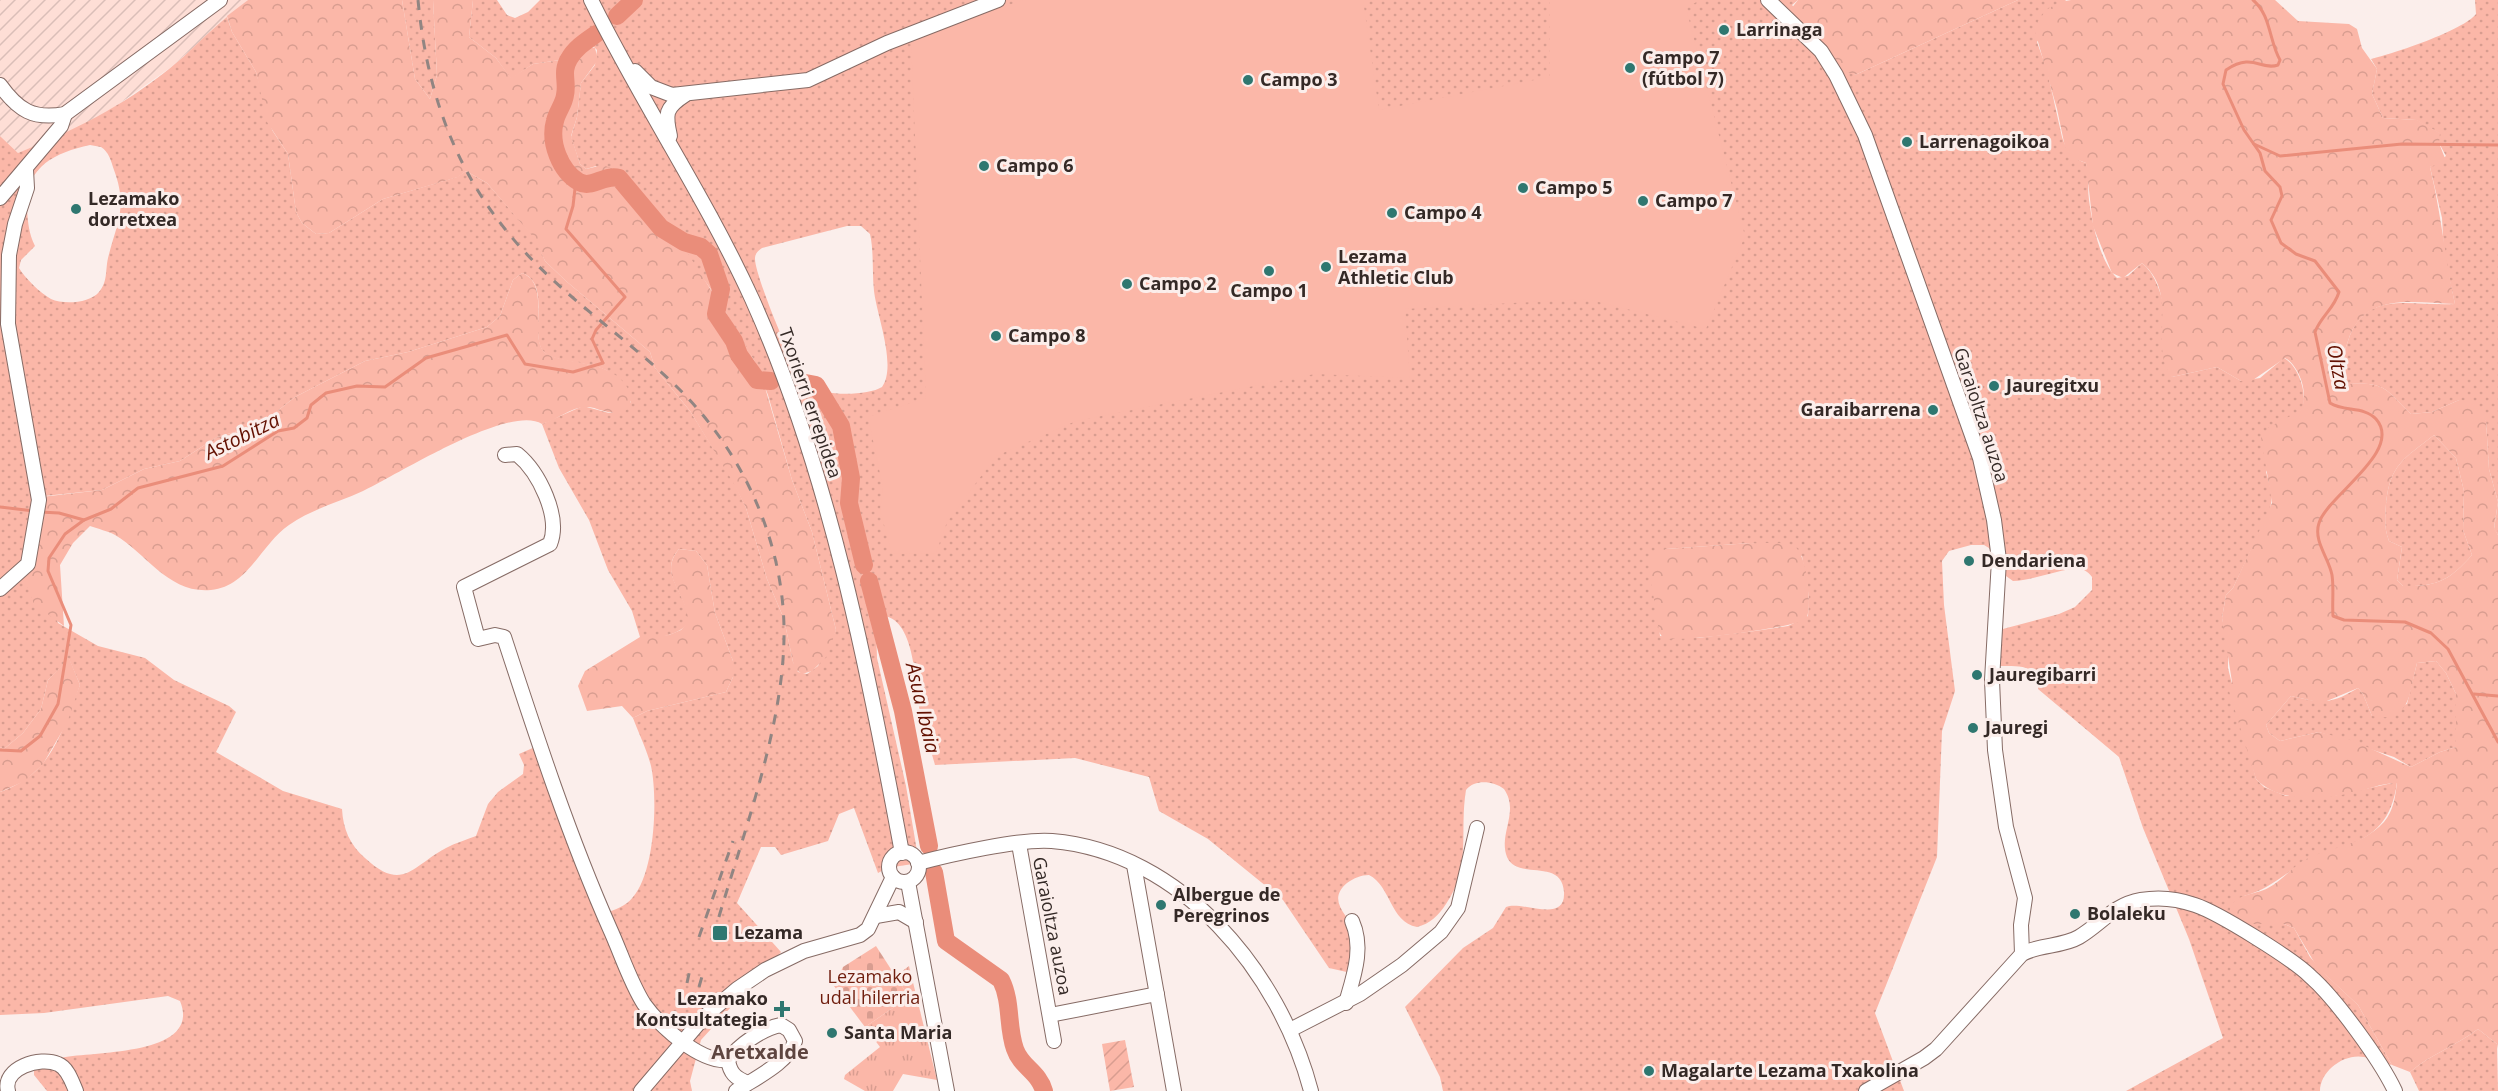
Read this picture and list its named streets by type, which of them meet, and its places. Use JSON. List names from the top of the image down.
{
  "streets": {
    "street": ["Txorierri errepidea", "Garaioltza auzoa"]
  },
  "crossings": [
    ["Txorierri errepidea", "Garaioltza auzoa"]
  ],
  "districts": ["Aretxalde"],
  "water": ["Oltza", "Astobitza", "Asua Ibaia"],
  "parks": ["Lezamako udal hilerria"],
  "places": {
    "other": [
      "Larrinaga",
      "Campo 7 (fútbol 7)",
      "Campo 3",
      "Larrenagoikoa",
      "Campo 6",
      "Campo 5",
      "Campo 7",
      "Lezamako dorretxea",
      "Campo 4",
      "Lezama Athletic Club",
      "Campo 1",
      "Campo 2",
      "Campo 8",
      "Jauregitxu",
      "Garaibarrena",
      "Dendariena",
      "Jauregibarri",
      "Jauregi",
      "Albergue de Peregrinos",
      "Bolaleku",
      "Santa Maria",
      "Magalarte Lezama Txakolina"
    ],
    "transit": ["Lezama"],
    "health": ["Lezamako Kontsultategia"]
  }
}
